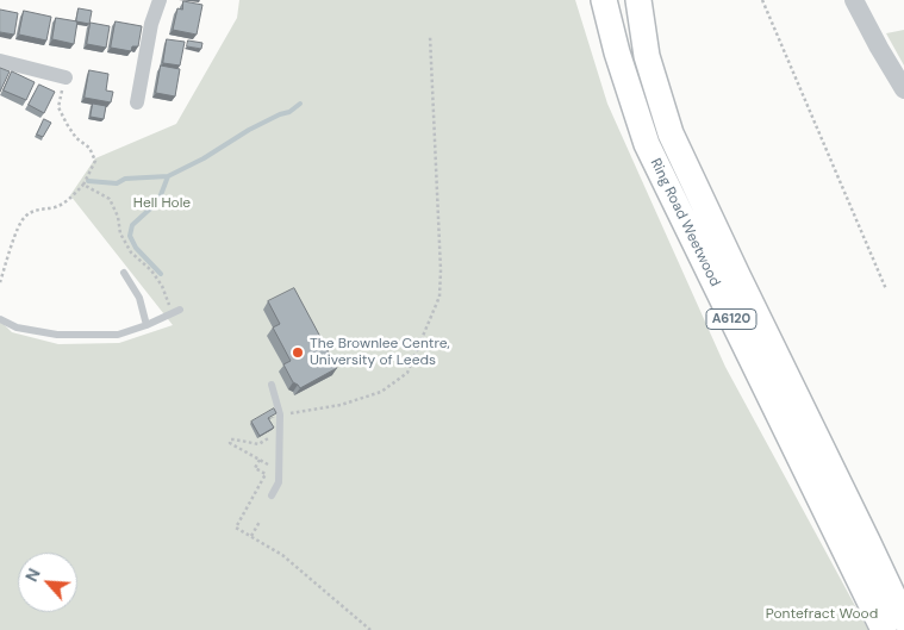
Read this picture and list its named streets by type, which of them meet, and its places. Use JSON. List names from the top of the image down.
{
  "streets": {
    "highway": ["Ring Road Weetwood", "A6120"]
  },
  "parks": ["Hell Hole", "Pontefract Wood"],
  "places": ["The Brownlee Centre, University of Leeds"],
  "north": "top left"
}
